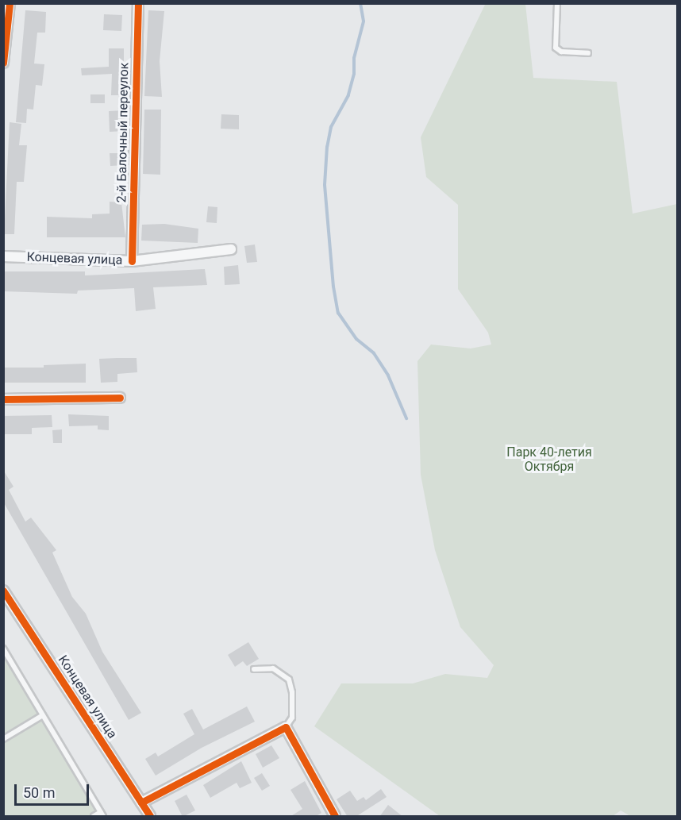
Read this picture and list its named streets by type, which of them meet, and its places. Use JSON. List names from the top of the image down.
{
  "streets": {
    "street": ["2-й Балочный переулок", "Концевая улица"]
  },
  "crossings": [
    ["2-й Балочный переулок", "Концевая улица"]
  ],
  "parks": ["Парк 40-летия Октября"],
  "scale_bar": "50 m"
}
